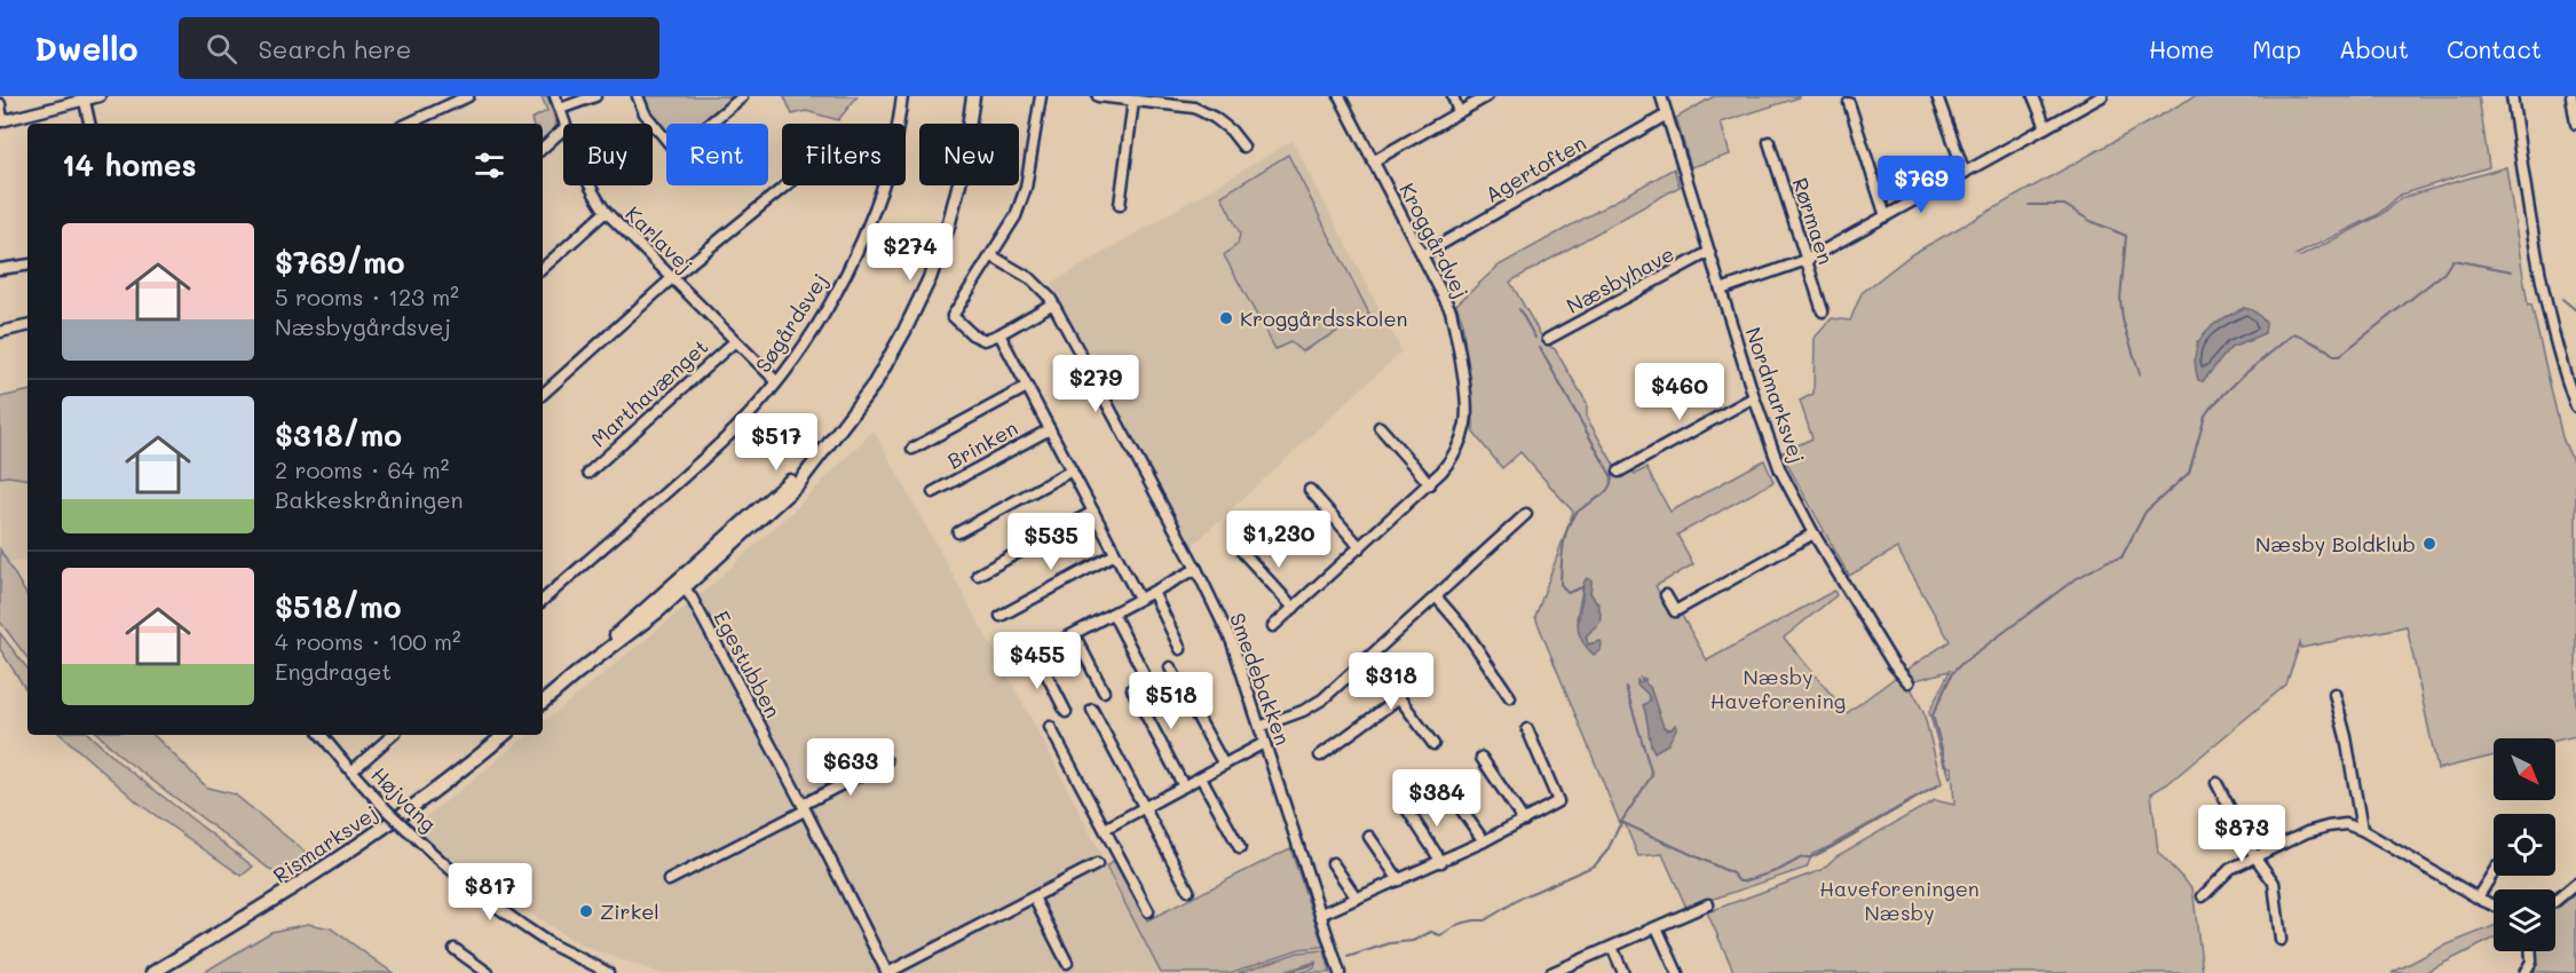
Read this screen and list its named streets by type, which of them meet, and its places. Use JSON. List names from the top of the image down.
{
  "streets": {
    "main road": ["Rismarksvej"],
    "street": [
      "Agertoften",
      "Rørmaen",
      "Karlavej",
      "Kroggårdvej",
      "Næsbyhave",
      "Søgårdsvej",
      "Marthavænget",
      "Nordmarksvej",
      "Brinken",
      "Egestubben",
      "Smedebakken",
      "Højvang"
    ]
  },
  "crossings": [
    ["Agertoften", "Kroggårdvej"],
    ["Agertoften", "Nordmarksvej"],
    ["Karlavej", "Søgårdsvej"],
    ["Karlavej", "Marthavænget"],
    ["Næsbyhave", "Nordmarksvej"]
  ],
  "parks": ["Næsby Haveforening", "Haveforeningen Næsby"],
  "places": ["Kroggårdsskolen", "Næsby Boldklub", "Zirkel"],
  "north": "bottom right",
  "page": {
    "header": "Dwello",
    "search": "Search here",
    "nav": [
      "Home",
      "Map",
      "About",
      "Contact"
    ],
    "chip": [
      "Buy",
      "Rent",
      "Filters",
      "New"
    ],
    "heading": "14 homes",
    "price": [
      "$769",
      "$274",
      "$279",
      "$460",
      "$517",
      "$1,230",
      "$535",
      "$455",
      "$318",
      "$518",
      "$633",
      "$384",
      "$873",
      "$817"
    ],
    "list": [
      {
        "name": "$769/mo",
        "note": "5 rooms · 123 m² · Næsbygårdsvej"
      },
      {
        "name": "$318/mo",
        "note": "2 rooms · 64 m² · Bakkeskråningen"
      },
      {
        "name": "$518/mo",
        "note": "4 rooms · 100 m² · Engdraget"
      }
    ]
  }
}
